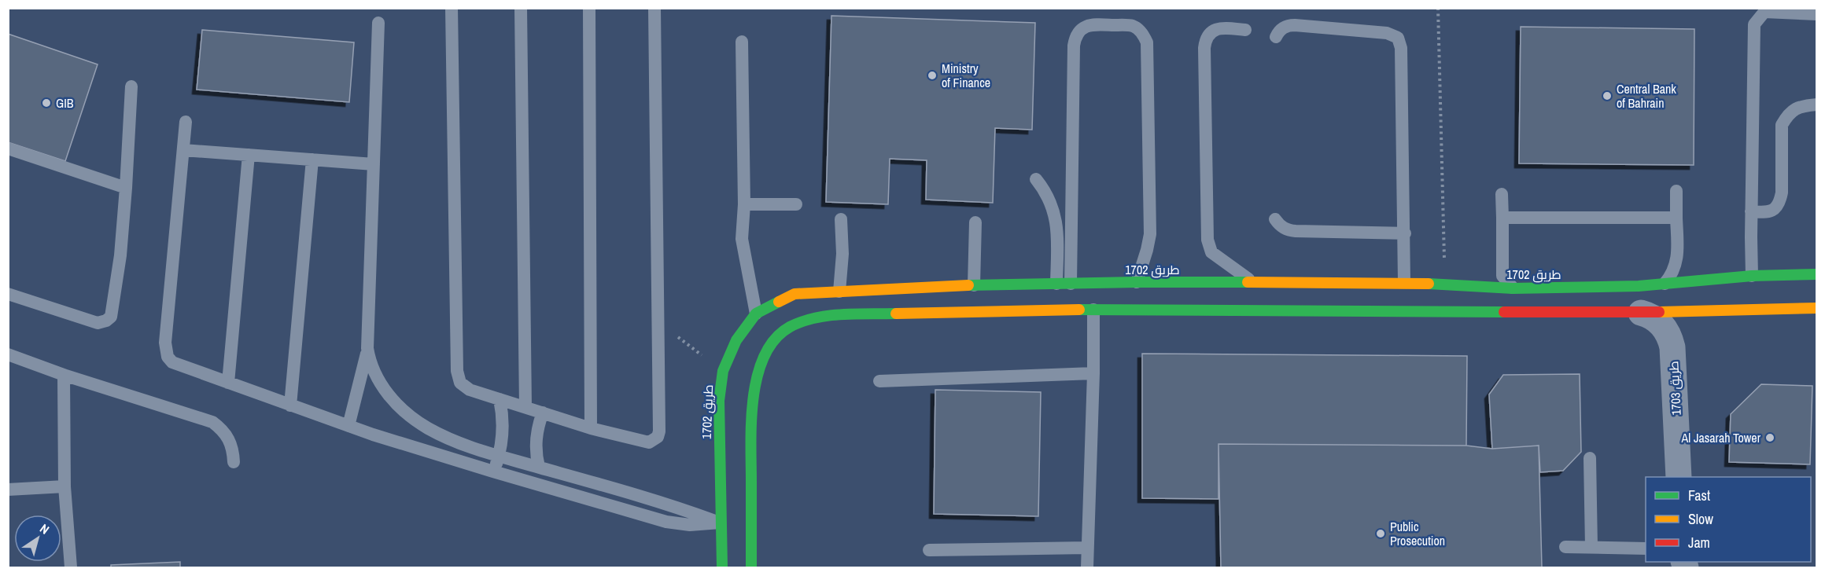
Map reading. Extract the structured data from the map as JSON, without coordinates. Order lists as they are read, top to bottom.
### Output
{
  "streets": {
    "street": ["طريق 1702", "طريق 1703"]
  },
  "crossings": [
    ["طريق 1702", "طريق 1703"]
  ],
  "places": [
    "Ministry of Finance",
    "Central Bank of Bahrain",
    "GIB",
    "Al Jasarah Tower",
    "Public Prosecution"
  ],
  "legend": ["Fast", "Slow", "Jam"],
  "north": "top right"
}
